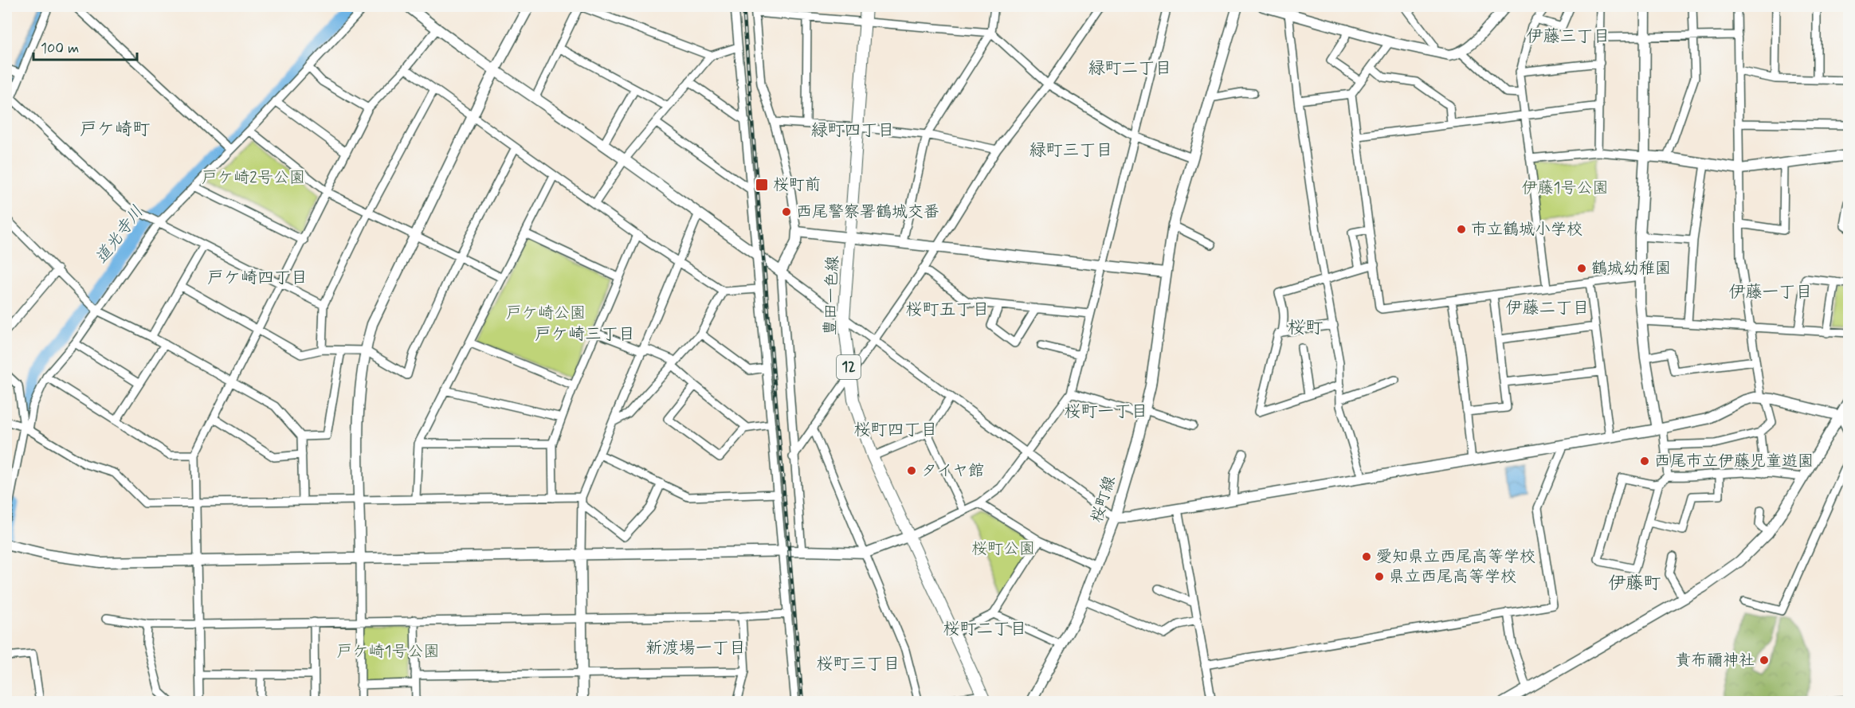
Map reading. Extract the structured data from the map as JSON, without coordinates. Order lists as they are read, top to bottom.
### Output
{
  "streets": {
    "main road": ["豊田一色線", "12"],
    "street": ["桜町線"]
  },
  "districts": [
    "伊藤三丁目",
    "緑町二丁目",
    "戸ケ崎町",
    "緑町四丁目",
    "緑町三丁目",
    "戸ケ崎四丁目",
    "伊藤一丁目",
    "伊藤二丁目",
    "桜町五丁目",
    "桜町",
    "戸ケ崎三丁目",
    "桜町一丁目",
    "桜町四丁目",
    "伊藤町",
    "桜町二丁目",
    "新渡場一丁目",
    "桜町三丁目"
  ],
  "water": ["道光寺川"],
  "parks": [
    "戸ケ崎2号公園",
    "伊藤1号公園",
    "戸ケ崎公園",
    "桜町公園",
    "戸ケ崎1号公園"
  ],
  "places": {
    "transit": ["桜町前"],
    "other": [
      "西尾警察署鶴城交番",
      "市立鶴城小学校",
      "鶴城幼稚園",
      "西尾市立伊藤児童遊園",
      "タイヤ館",
      "愛知県立西尾高等学校",
      "県立西尾高等学校",
      "貴布禰神社"
    ]
  },
  "scale_bar": "100 m"
}
